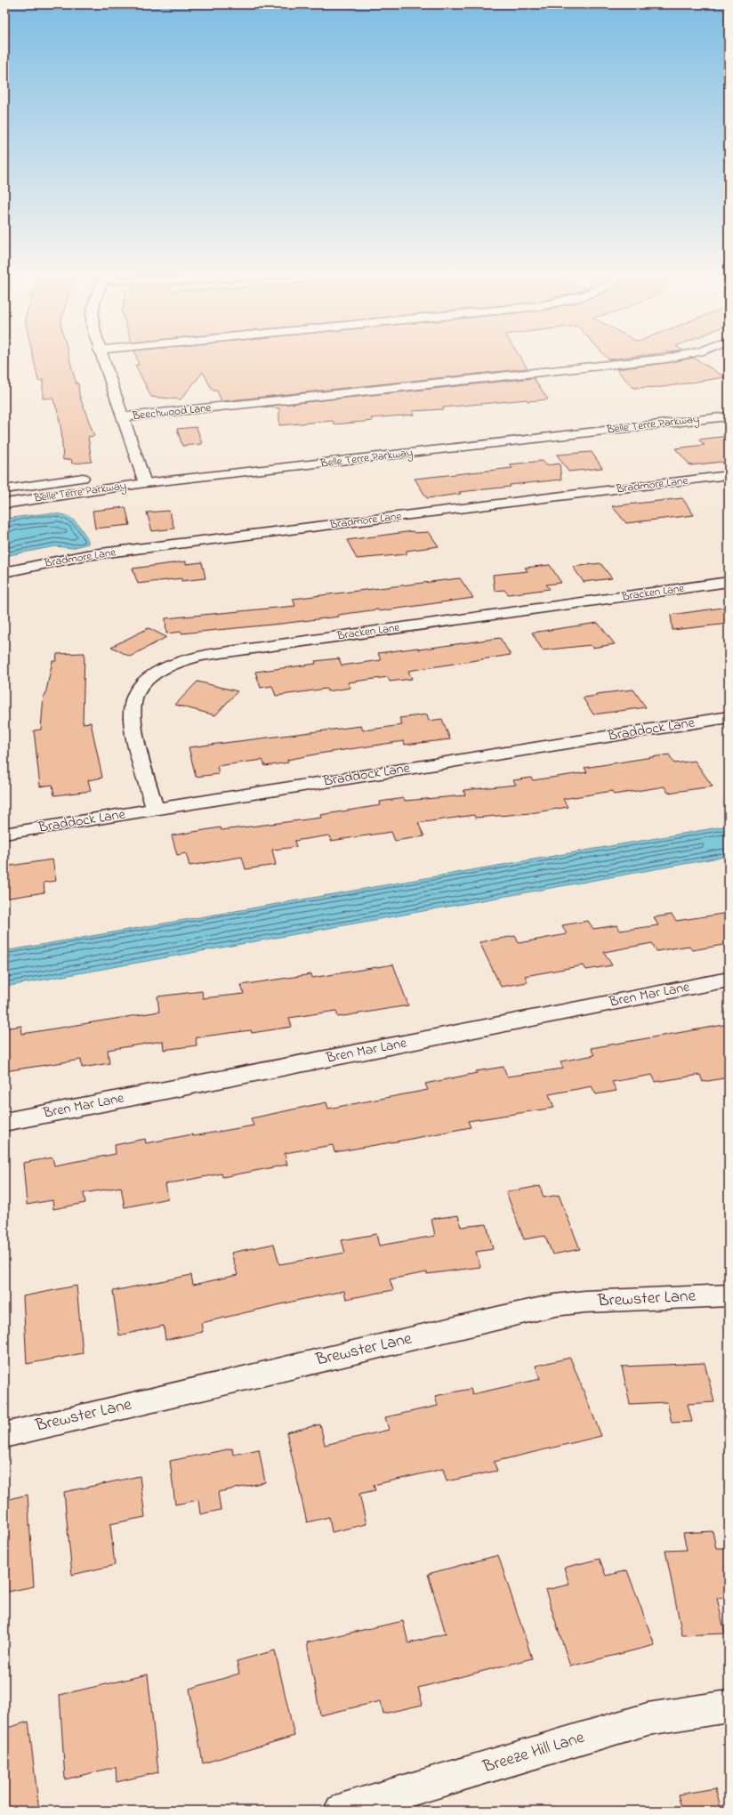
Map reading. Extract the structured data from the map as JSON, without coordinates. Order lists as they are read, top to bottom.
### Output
{
  "streets": {
    "street": [
      "Beechwood Lane",
      "Belle Terre Parkway",
      "Bradmore Lane",
      "Bracken Lane",
      "Braddock Lane",
      "Bren Mar Lane",
      "Brewster Lane",
      "Breeze Hill Lane"
    ]
  },
  "crossings": [
    ["Bracken Lane", "Braddock Lane"]
  ]
}
